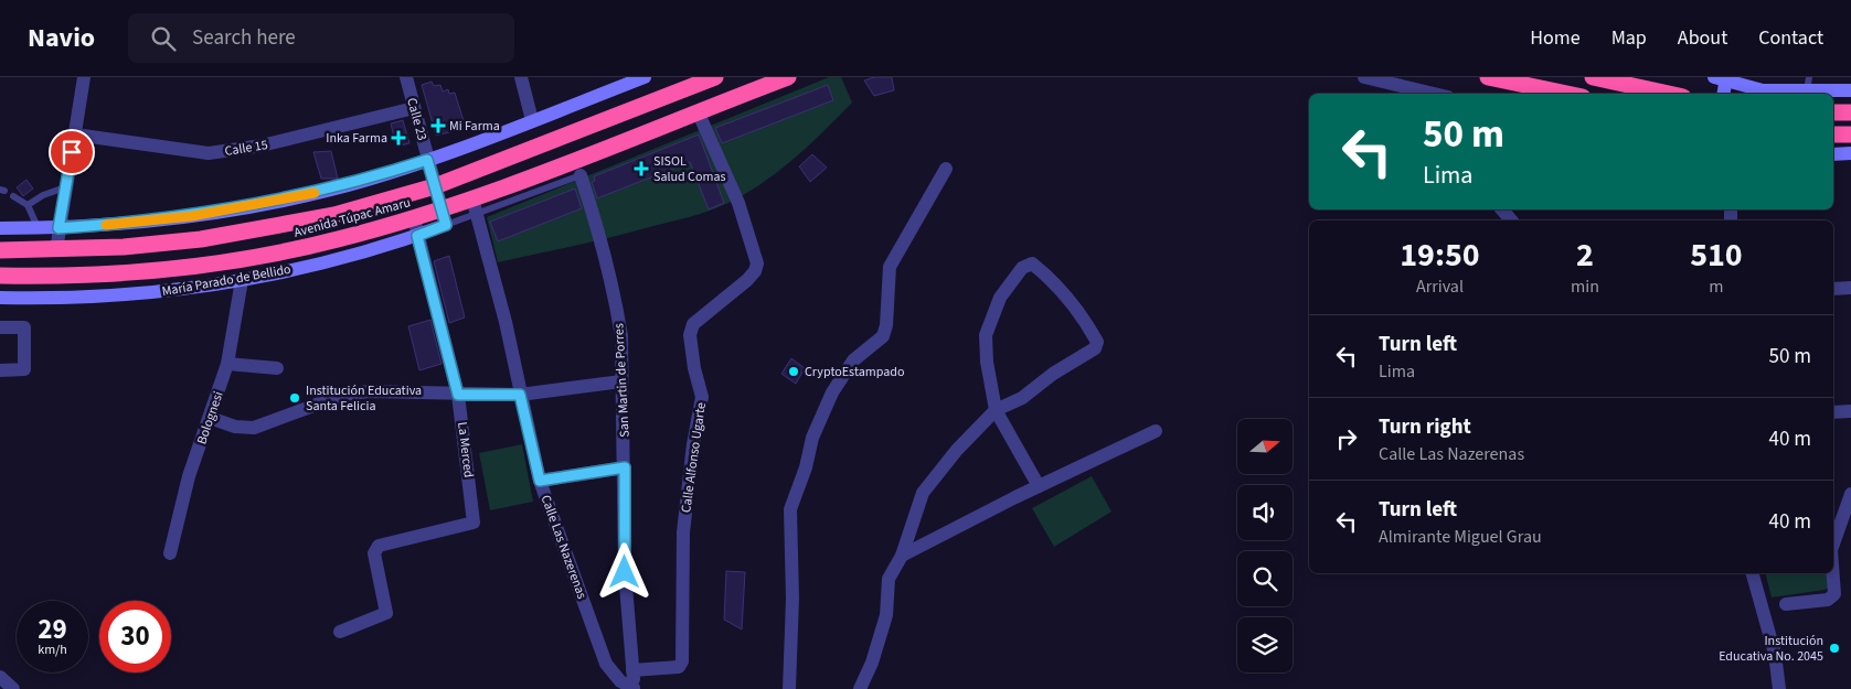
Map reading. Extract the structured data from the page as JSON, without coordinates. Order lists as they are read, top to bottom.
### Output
{
  "streets": {
    "highway": ["Avenida Túpac Amaru"],
    "main road": ["María Parado de Bellido"],
    "street": [
      "Calle 23",
      "Calle 15",
      "San Martin de Porres",
      "Bolognesi",
      "La Merced",
      "Calle Alfonso Ugarte",
      "Calle Las Nazerenas"
    ]
  },
  "crossings": [
    ["Calle 23", "Calle 15"],
    ["Calle 23", "Avenida Túpac Amaru"],
    ["Calle 23", "María Parado de Bellido"],
    ["Avenida Túpac Amaru", "María Parado de Bellido"],
    ["Avenida Túpac Amaru", "La Merced"],
    ["Avenida Túpac Amaru", "Calle Alfonso Ugarte"],
    ["Avenida Túpac Amaru", "Calle Las Nazerenas"],
    ["María Parado de Bellido", "Bolognesi"],
    ["María Parado de Bellido", "La Merced"],
    ["San Martin de Porres", "Calle Alfonso Ugarte"],
    ["San Martin de Porres", "Calle Las Nazerenas"]
  ],
  "places": {
    "health": ["Mi Farma", "Inka Farma", "SISOL Salud Comas"],
    "other": ["CryptoEstampado", "Institución Educativa Santa Felicia", "Institución Educativa No. 2045"]
  },
  "north": "right",
  "page": {
    "header": "Navio",
    "search": "Search here",
    "nav": [
      "Home",
      "Map",
      "About",
      "Contact"
    ],
    "turn": ["50 m", "Lima"],
    "eta": [
      "19:50",
      "Arrival",
      "2",
      "min",
      "510",
      "m"
    ],
    "list": [
      {
        "name": "Turn left",
        "note": "Lima",
        "value": "50 m"
      },
      {
        "name": "Turn right",
        "note": "Calle Las Nazerenas",
        "value": "40 m"
      },
      {
        "name": "Turn left",
        "note": "Almirante Miguel Grau",
        "value": "40 m"
      }
    ],
    "speed": "29 km/h",
    "limit": "30"
  }
}
